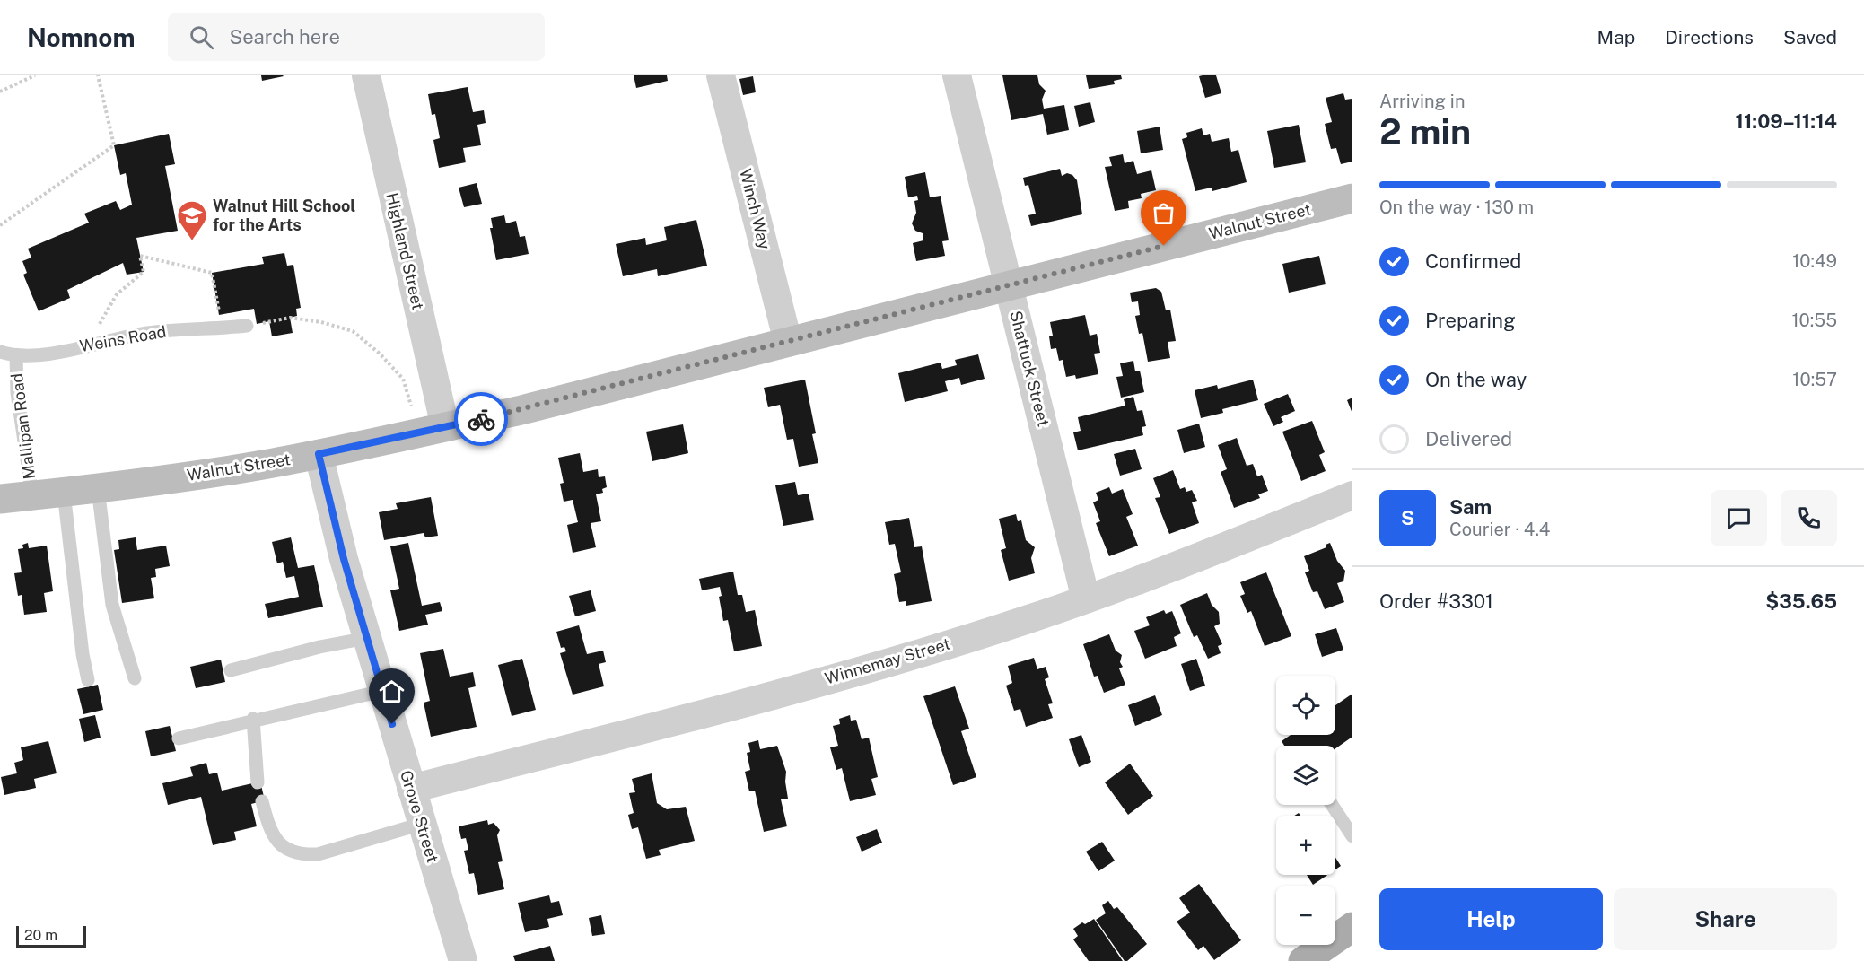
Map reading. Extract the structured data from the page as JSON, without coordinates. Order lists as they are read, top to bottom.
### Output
{
  "streets": {
    "street": [
      "Winch Way",
      "Walnut Street",
      "Highland Street",
      "Shattuck Street",
      "Winnemay Street",
      "Grove Street"
    ],
    "lane": ["Weins Road", "Mallipan Road"]
  },
  "crossings": [
    ["Winch Way", "Walnut Street"],
    ["Walnut Street", "Highland Street"],
    ["Walnut Street", "Shattuck Street"],
    ["Walnut Street", "Mallipan Road"],
    ["Walnut Street", "Grove Street"],
    ["Weins Road", "Mallipan Road"],
    ["Shattuck Street", "Winnemay Street"],
    ["Winnemay Street", "Grove Street"]
  ],
  "places": {
    "school or university": ["Walnut Hill School for the Arts"]
  },
  "scale_bar": "20 m",
  "page": {
    "header": "Nomnom",
    "search": "Search here",
    "nav": ["Map", "Directions", "Saved"],
    "heading": ["2 min", "Arriving in", "11:09–11:14"],
    "panel": [
      "Sam",
      "Courier · 4.4",
      "Order #3301",
      "$35.65"
    ],
    "bar": "On the way · 130 m",
    "list": [
      ["Confirmed", "10:49"],
      ["Preparing", "10:55"],
      ["On the way", "10:57"],
      "Delivered"
    ],
    "round": "S",
    "map_buttons": ["+", "−"],
    "buttons": ["Help", "Share"],
    "scale": "20 m"
  }
}
